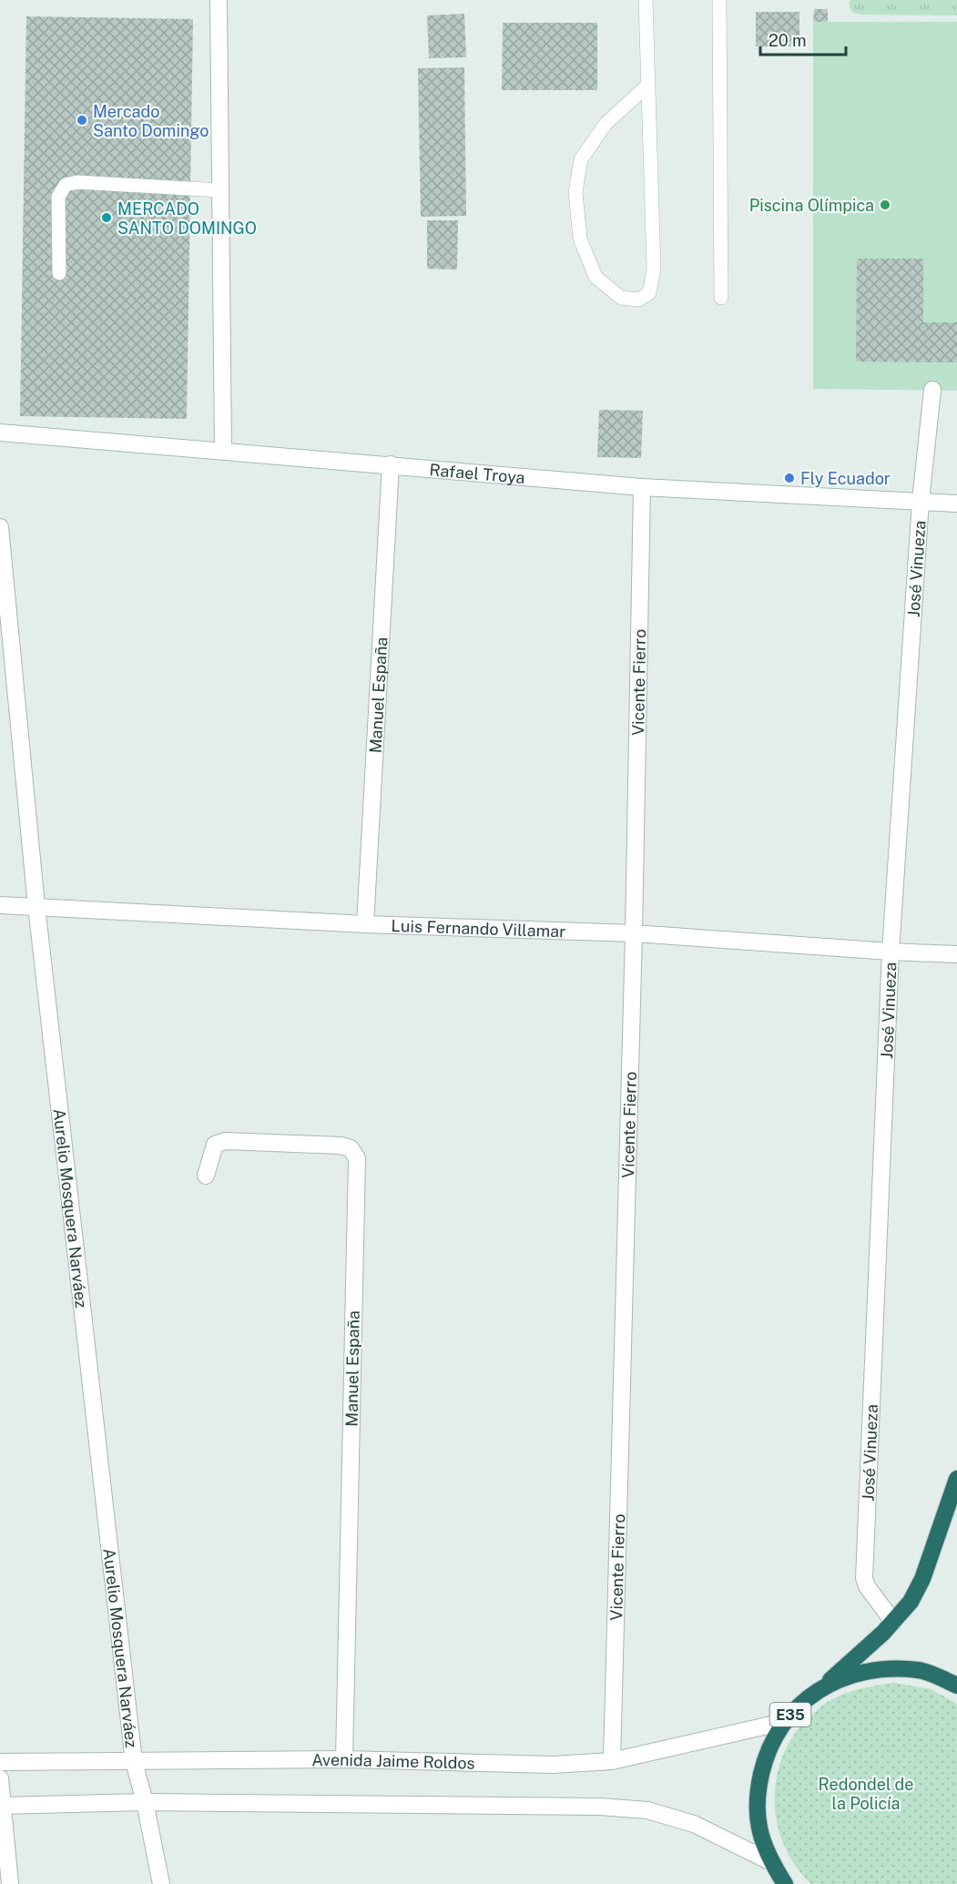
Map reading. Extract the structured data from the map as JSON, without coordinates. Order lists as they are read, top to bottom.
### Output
{
  "streets": {
    "highway": ["E35"],
    "street": [
      "Rafael Troya",
      "José Vinueza",
      "Vicente Fierro",
      "Manuel España",
      "Luis Fernando Villamar",
      "Aurelio Mosquera Narváez",
      "Avenida Jaime Roldos"
    ]
  },
  "crossings": [
    ["Rafael Troya", "José Vinueza"],
    ["Rafael Troya", "Vicente Fierro"],
    ["Rafael Troya", "Manuel España"],
    ["José Vinueza", "Luis Fernando Villamar"],
    ["José Vinueza", "E35"],
    ["Vicente Fierro", "Luis Fernando Villamar"],
    ["Vicente Fierro", "Avenida Jaime Roldos"],
    ["Manuel España", "Luis Fernando Villamar"],
    ["Manuel España", "Avenida Jaime Roldos"],
    ["Luis Fernando Villamar", "Aurelio Mosquera Narváez"],
    ["Aurelio Mosquera Narváez", "Avenida Jaime Roldos"],
    ["E35", "Avenida Jaime Roldos"]
  ],
  "parks": ["Redondel de la Policía"],
  "places": [
    "Mercado Santo Domingo",
    "Piscina Olímpica",
    "MERCADO SANTO DOMINGO",
    "Fly Ecuador"
  ],
  "scale_bar": "20 m"
}
